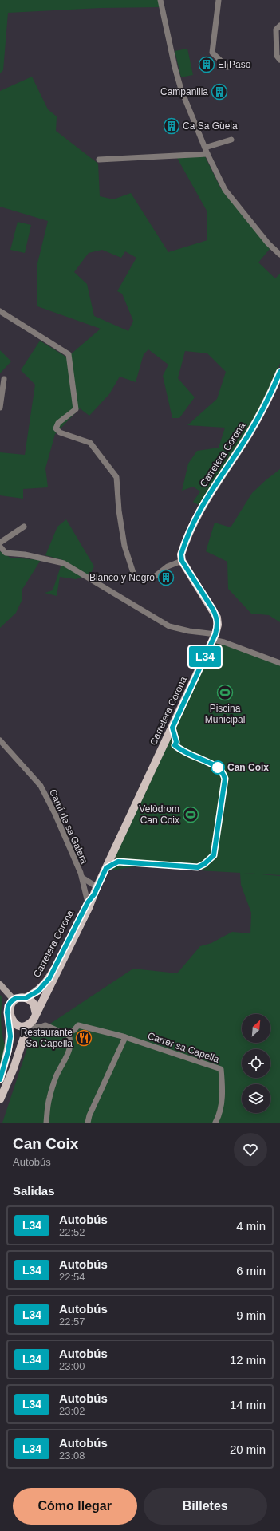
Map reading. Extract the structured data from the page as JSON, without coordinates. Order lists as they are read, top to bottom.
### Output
{
  "streets": {
    "main road": ["Carretera Corona"],
    "street": ["Camí de sa Galera", "Carrer sa Capella"]
  },
  "crossings": [
    ["Carretera Corona", "Camí de sa Galera"]
  ],
  "places": {
    "building": [
      "El Paso",
      "Campanilla",
      "Ca Sa Güela",
      "Blanco y Negro"
    ],
    "sports": ["Piscina Municipal", "Velòdrom Can Coix"],
    "other": ["Can Coix"],
    "restaurant": ["Restaurante Sa Capella"]
  },
  "lines": ["bus line L34"],
  "north": "top right",
  "page": {
    "on_map": "L34",
    "heading": [
      ["Can Coix", "Autobús"],
      "Salidas"
    ],
    "list": [
      {
        "mark": "L34",
        "name": "Autobús",
        "note": "22:52",
        "value": "4 min"
      },
      {
        "mark": "L34",
        "name": "Autobús",
        "note": "22:54",
        "value": "6 min"
      },
      {
        "mark": "L34",
        "name": "Autobús",
        "note": "22:57",
        "value": "9 min"
      },
      {
        "mark": "L34",
        "name": "Autobús",
        "note": "23:00",
        "value": "12 min"
      },
      {
        "mark": "L34",
        "name": "Autobús",
        "note": "23:02",
        "value": "14 min"
      },
      {
        "mark": "L34",
        "name": "Autobús",
        "note": "23:08",
        "value": "20 min"
      }
    ],
    "buttons": ["Cómo llegar", "Billetes"]
  }
}
